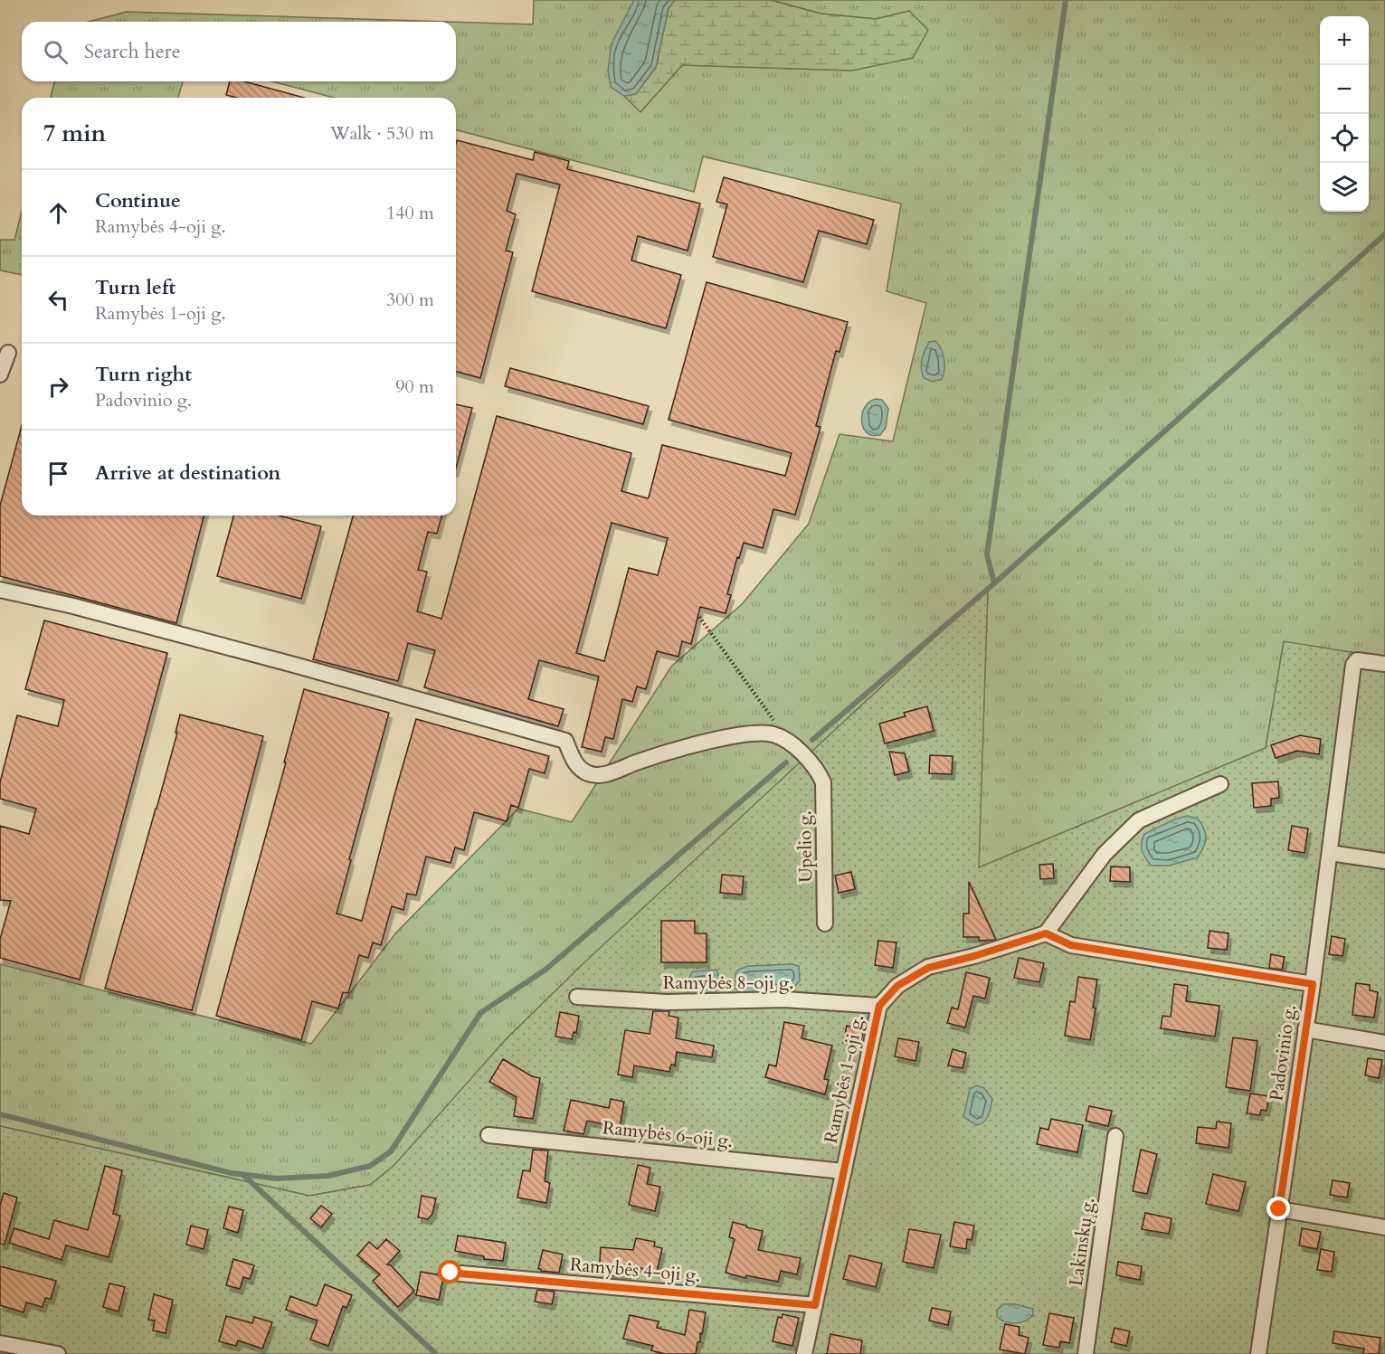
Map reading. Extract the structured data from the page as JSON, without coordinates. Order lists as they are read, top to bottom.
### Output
{
  "streets": {
    "street": [
      "Upelio g.",
      "Ramybės 8-oji g.",
      "Padovinio g.",
      "Ramybės 1-oji g.",
      "Ramybės 6-oji g.",
      "Lakinskų g.",
      "Ramybės 4-oji g."
    ]
  },
  "crossings": [
    ["Ramybės 8-oji g.", "Ramybės 1-oji g."],
    ["Ramybės 1-oji g.", "Ramybės 6-oji g."],
    ["Ramybės 1-oji g.", "Ramybės 4-oji g."]
  ],
  "page": {
    "map_buttons": ["+", "−"],
    "search": "Search here",
    "heading": ["7 min", "Walk · 530 m"],
    "list": [
      ["Continue", "Ramybės 4-oji g.", "140 m"],
      ["Turn left", "Ramybės 1-oji g.", "300 m"],
      ["Turn right", "Padovinio g.", "90 m"],
      "Arrive at destination"
    ]
  }
}
